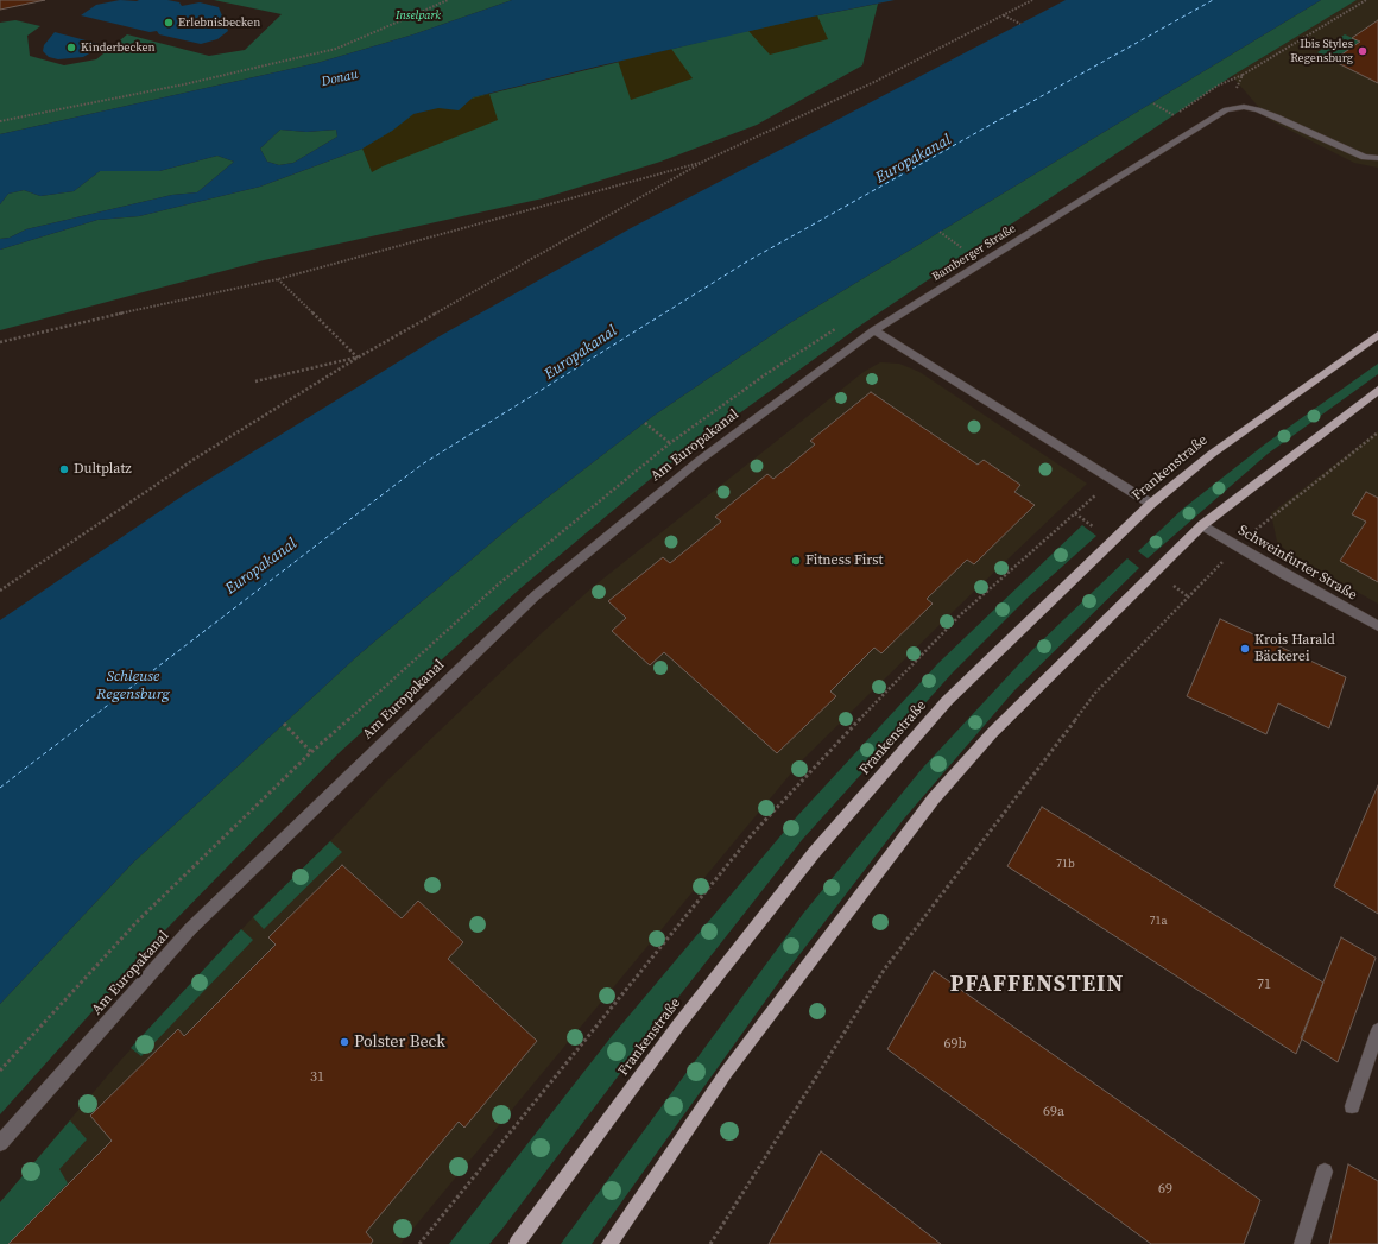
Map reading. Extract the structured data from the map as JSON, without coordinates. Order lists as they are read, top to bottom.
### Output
{
  "streets": {
    "main road": ["Frankenstraße"],
    "street": ["Bamberger Straße", "Am Europakanal", "Schweinfurter Straße"]
  },
  "crossings": [
    ["Bamberger Straße", "Am Europakanal"]
  ],
  "districts": ["PFAFFENSTEIN"],
  "water": ["Donau", "Europakanal", "Schleuse Regensburg"],
  "parks": ["Inselpark"],
  "places": [
    "Erlebnisbecken",
    "Kinderbecken",
    "Ibis Styles Regensburg",
    "Dultplatz",
    "Fitness First",
    "Krois Harald Bäckerei",
    "Polster Beck"
  ],
  "house_numbers": [
    "71b",
    "71a",
    "71",
    "69b",
    "31",
    "69a",
    "69"
  ]
}
